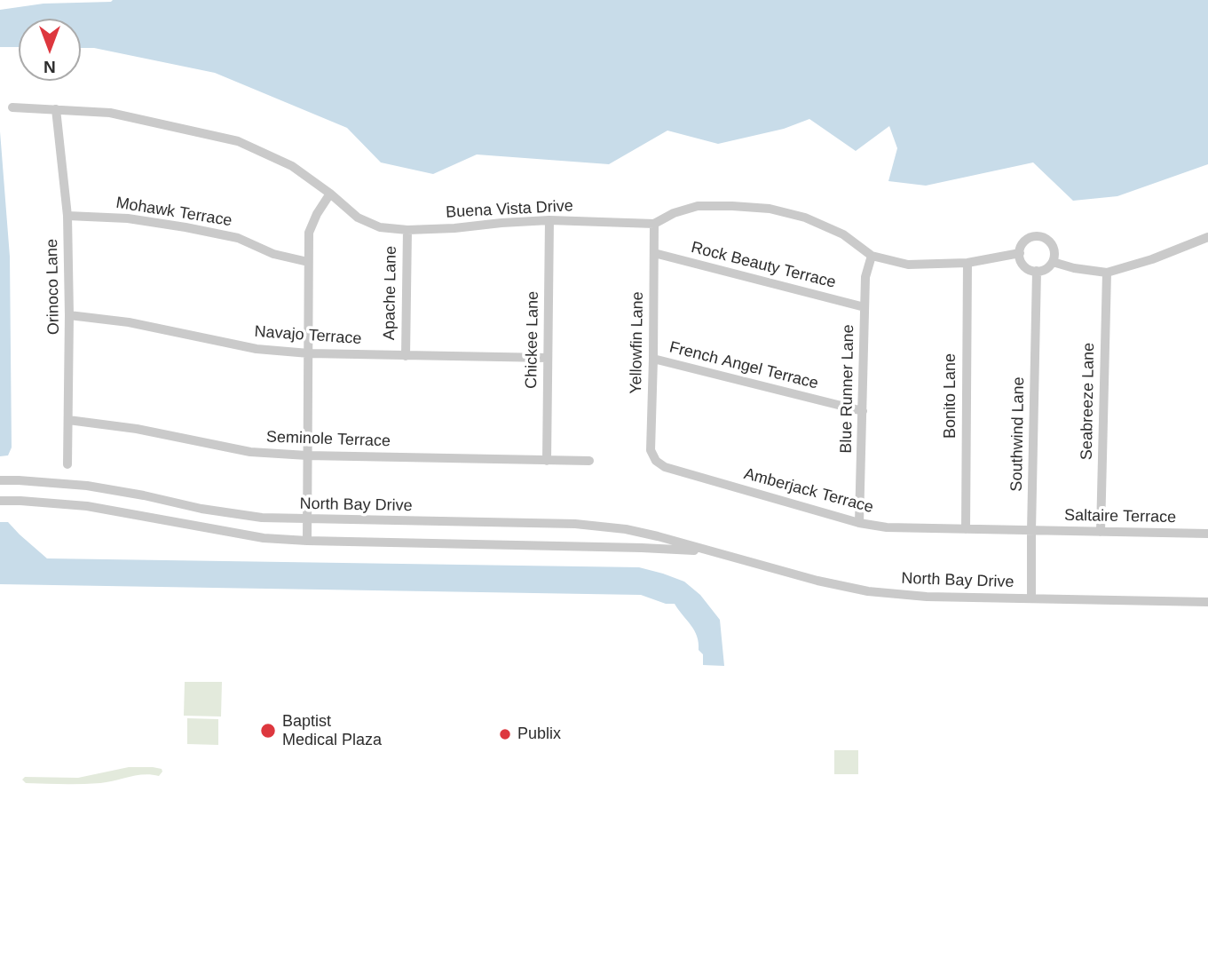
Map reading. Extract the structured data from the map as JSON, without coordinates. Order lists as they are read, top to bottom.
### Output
{
  "streets": {
    "street": [
      "Buena Vista Drive",
      "Mohawk Terrace",
      "Rock Beauty Terrace",
      "Orinoco Lane",
      "Apache Lane",
      "Navajo Terrace",
      "Chickee Lane",
      "Yellowfin Lane",
      "French Angel Terrace",
      "Blue Runner Lane",
      "Bonito Lane",
      "Seabreeze Lane",
      "Southwind Lane",
      "Seminole Terrace",
      "Amberjack Terrace",
      "North Bay Drive",
      "Saltaire Terrace"
    ]
  },
  "crossings": [
    ["Buena Vista Drive", "Orinoco Lane"],
    ["Buena Vista Drive", "Apache Lane"],
    ["Buena Vista Drive", "Chickee Lane"],
    ["Buena Vista Drive", "Yellowfin Lane"],
    ["Buena Vista Drive", "Blue Runner Lane"],
    ["Buena Vista Drive", "Bonito Lane"],
    ["Buena Vista Drive", "Southwind Lane"],
    ["Mohawk Terrace", "Orinoco Lane"],
    ["Rock Beauty Terrace", "Yellowfin Lane"],
    ["Rock Beauty Terrace", "Blue Runner Lane"],
    ["Orinoco Lane", "Navajo Terrace"],
    ["Orinoco Lane", "Seminole Terrace"],
    ["Apache Lane", "Navajo Terrace"],
    ["Navajo Terrace", "Chickee Lane"],
    ["Chickee Lane", "Seminole Terrace"],
    ["Yellowfin Lane", "French Angel Terrace"],
    ["Yellowfin Lane", "Amberjack Terrace"],
    ["French Angel Terrace", "Blue Runner Lane"],
    ["Blue Runner Lane", "Amberjack Terrace"],
    ["Bonito Lane", "Amberjack Terrace"],
    ["Seabreeze Lane", "Saltaire Terrace"],
    ["Southwind Lane", "Amberjack Terrace"],
    ["Southwind Lane", "North Bay Drive"],
    ["Southwind Lane", "Saltaire Terrace"],
    ["Amberjack Terrace", "Saltaire Terrace"]
  ],
  "places": ["Baptist Medical Plaza", "Publix"],
  "north": "bottom"
}
